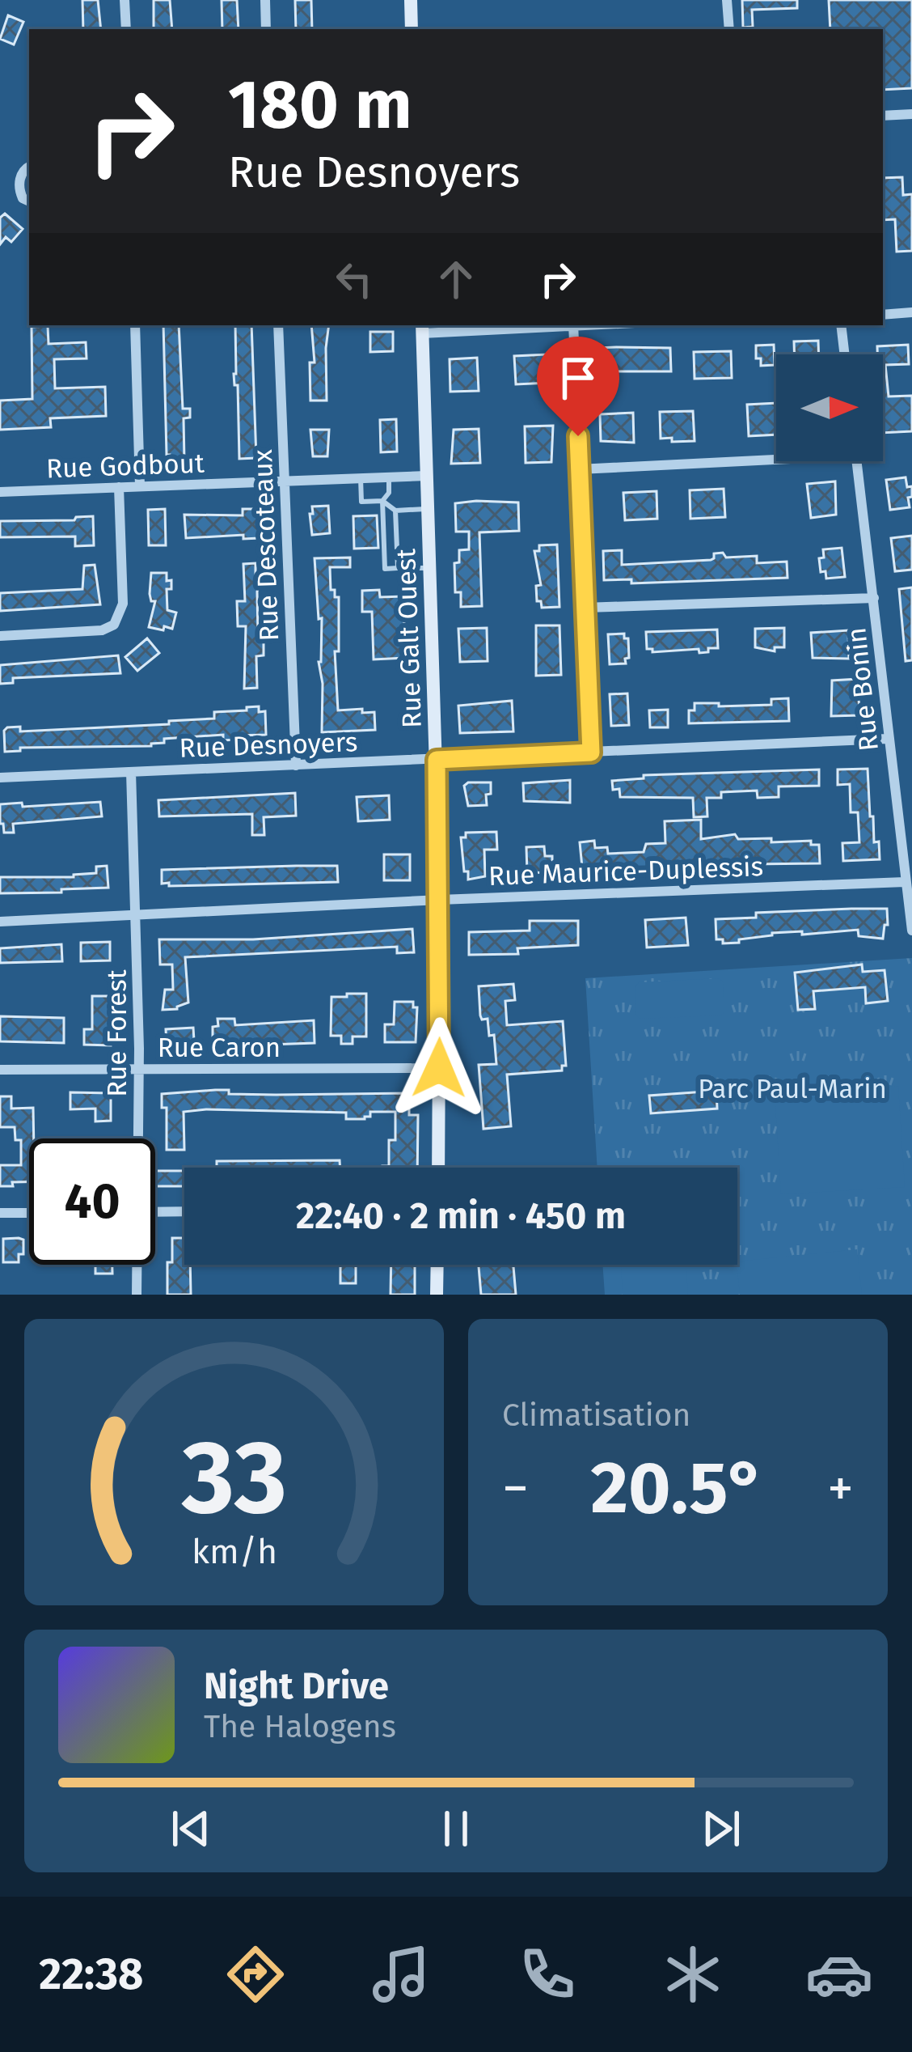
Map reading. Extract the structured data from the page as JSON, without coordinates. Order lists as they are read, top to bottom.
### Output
{
  "streets": {
    "street": [
      "Rue Godbout",
      "Rue Descoteaux",
      "Rue Galt Ouest",
      "Rue Bonin",
      "Rue Desnoyers",
      "Rue Maurice-Duplessis",
      "Rue Forest",
      "Rue Caron"
    ]
  },
  "crossings": [
    ["Rue Godbout", "Rue Descoteaux"],
    ["Rue Godbout", "Rue Galt Ouest"],
    ["Rue Descoteaux", "Rue Desnoyers"],
    ["Rue Galt Ouest", "Rue Desnoyers"],
    ["Rue Galt Ouest", "Rue Maurice-Duplessis"],
    ["Rue Galt Ouest", "Rue Caron"],
    ["Rue Bonin", "Rue Desnoyers"],
    ["Rue Bonin", "Rue Maurice-Duplessis"],
    ["Rue Desnoyers", "Rue Forest"],
    ["Rue Maurice-Duplessis", "Rue Forest"],
    ["Rue Forest", "Rue Caron"]
  ],
  "parks": ["Parc Paul-Marin"],
  "north": "right",
  "page": {
    "turn": ["180 m", "Rue Desnoyers"],
    "limit": "40",
    "trip": "22:40 · 2 min · 450 m",
    "tile": "Climatisation",
    "heat": ["−", "20.5°", "+"],
    "song": ["Night Drive", "The Halogens"],
    "tabs": "22:38",
    "gauge": ["33", "km/h"]
  }
}
